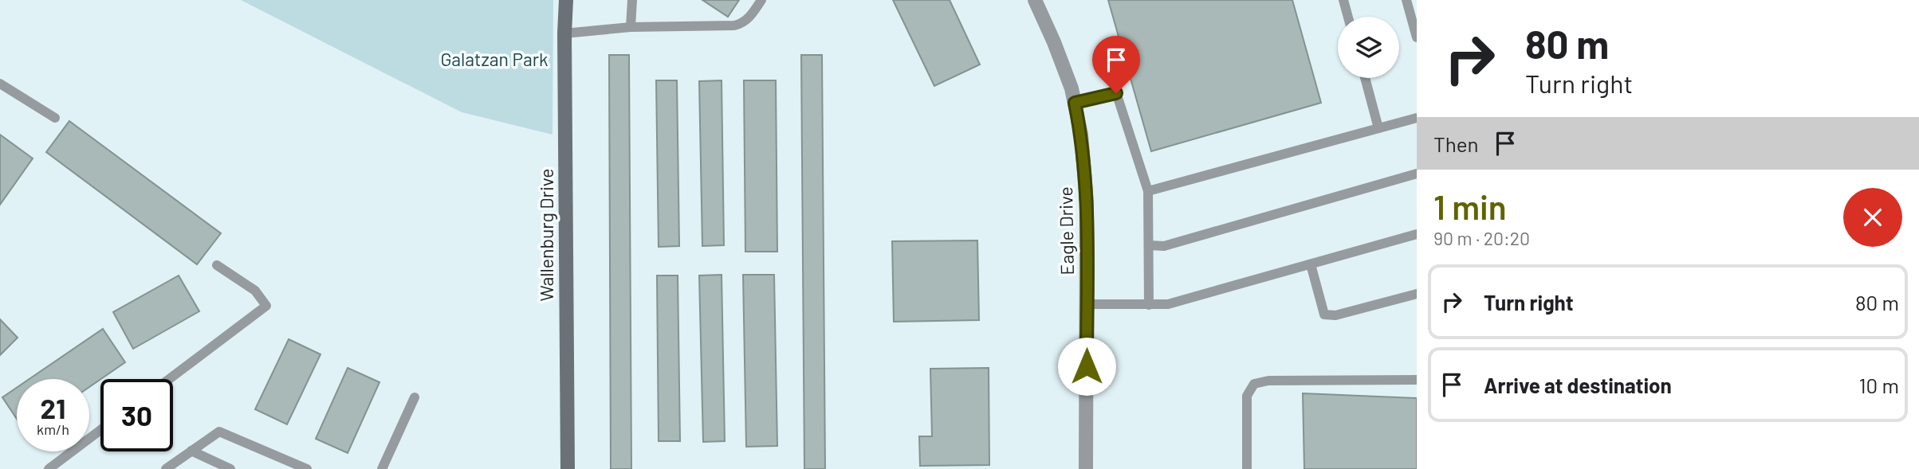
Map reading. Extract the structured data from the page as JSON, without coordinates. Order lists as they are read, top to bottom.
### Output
{
  "streets": {
    "street": ["Eagle Drive", "Wallenburg Drive"]
  },
  "parks": ["Galatzan Park"],
  "page": {
    "turn": ["80 m", "Turn right"],
    "then": "Then",
    "heading": ["1 min", "90 m · 20:20"],
    "list": [
      {
        "name": "Turn right",
        "value": "80 m"
      },
      {
        "name": "Arrive at destination",
        "value": "10 m"
      }
    ],
    "speed": "21 km/h",
    "limit": "30"
  }
}
